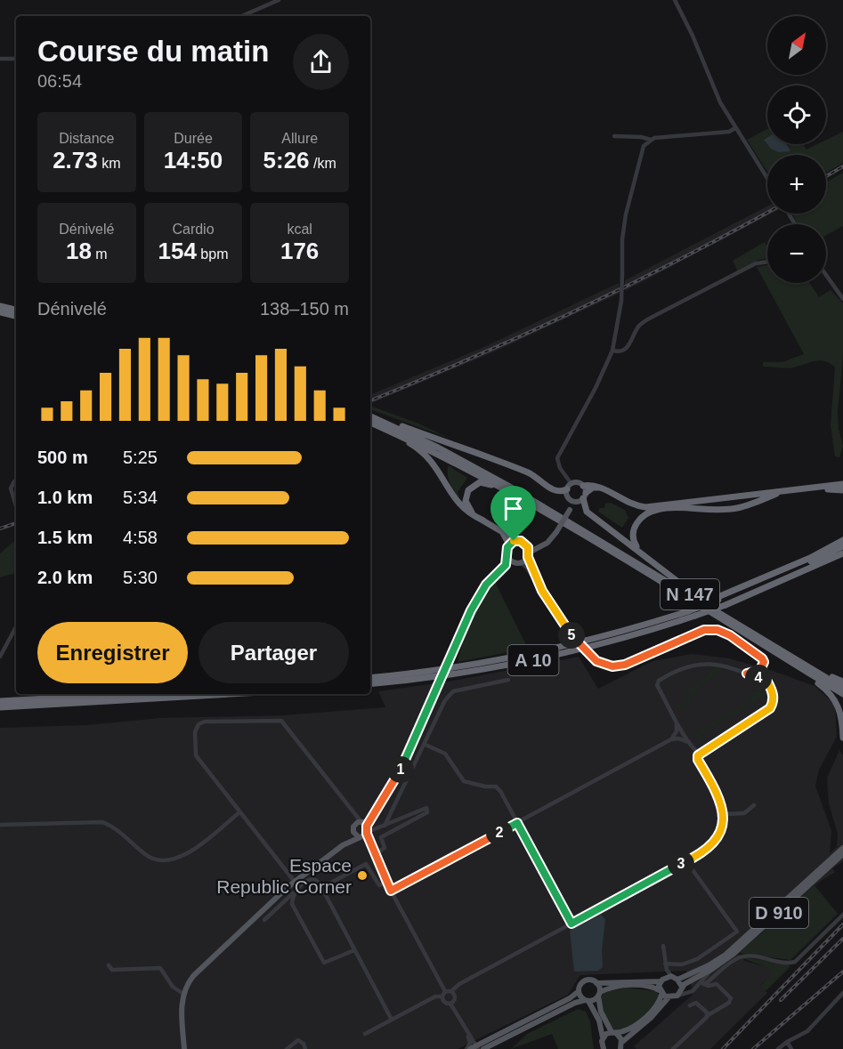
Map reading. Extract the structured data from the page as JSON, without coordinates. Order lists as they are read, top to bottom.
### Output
{
  "streets": {
    "highway": ["N 147", "A 10"],
    "main road": ["D 910"]
  },
  "places": ["Espace Republic Corner"],
  "north": "top right",
  "page": {
    "map_buttons": ["+", "−"],
    "heading": ["Course du matin", "06:54"],
    "stats": [
      ["Distance", "2.73 km"],
      ["Durée", "14:50"],
      ["Allure", "5:26 /km"],
      ["Dénivelé", "18 m"],
      ["Cardio", "154 bpm"],
      ["kcal", "176"]
    ],
    "chart": ["Dénivelé", "138–150 m"],
    "list": [
      {
        "name": "500 m",
        "note": "5:25"
      },
      {
        "name": "1.0 km",
        "note": "5:34"
      },
      {
        "name": "1.5 km",
        "note": "4:58"
      },
      {
        "name": "2.0 km",
        "note": "5:30"
      }
    ],
    "buttons": ["Enregistrer", "Partager"],
    "pins": [
      "5",
      "4",
      "1",
      "2",
      "3"
    ]
  }
}
